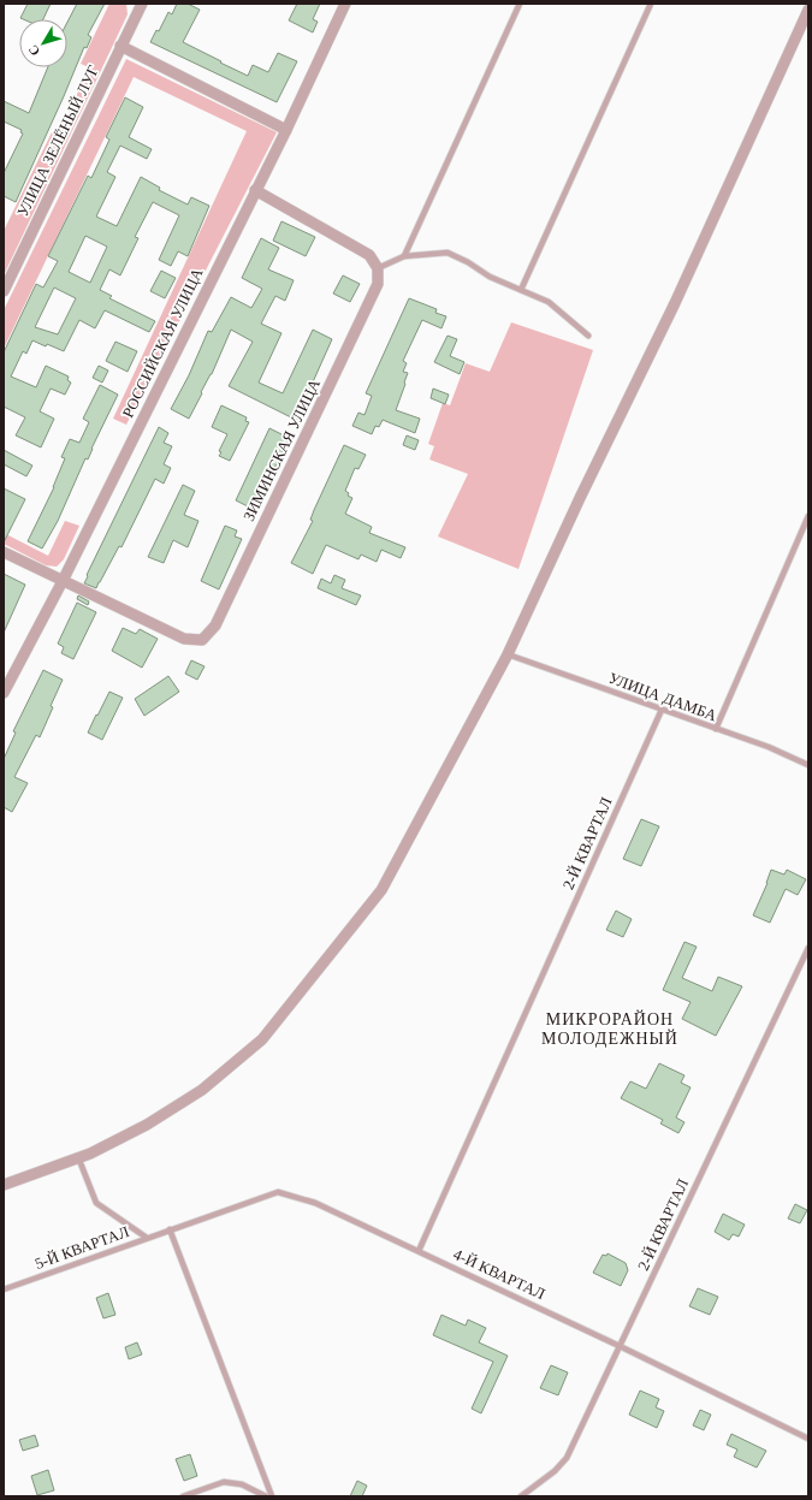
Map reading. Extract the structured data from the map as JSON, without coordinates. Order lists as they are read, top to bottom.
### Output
{
  "streets": {
    "street": ["УЛИЦА ЗЕЛЁНЫЙ ЛУГ", "РОССИЙСКАЯ УЛИЦА", "ЗИМИНСКАЯ УЛИЦА"],
    "lane": [
      "УЛИЦА ДАМБА",
      "2-Й КВАРТАЛ",
      "5-Й КВАРТАЛ",
      "4-Й КВАРТАЛ"
    ]
  },
  "crossings": [
    ["РОССИЙСКАЯ УЛИЦА", "ЗИМИНСКАЯ УЛИЦА"],
    ["УЛИЦА ДАМБА", "2-Й КВАРТАЛ"],
    ["2-Й КВАРТАЛ", "4-Й КВАРТАЛ"],
    ["5-Й КВАРТАЛ", "4-Й КВАРТАЛ"]
  ],
  "districts": ["МИКРОРАЙОН МОЛОДЕЖНЫЙ"],
  "north": "bottom left"
}
